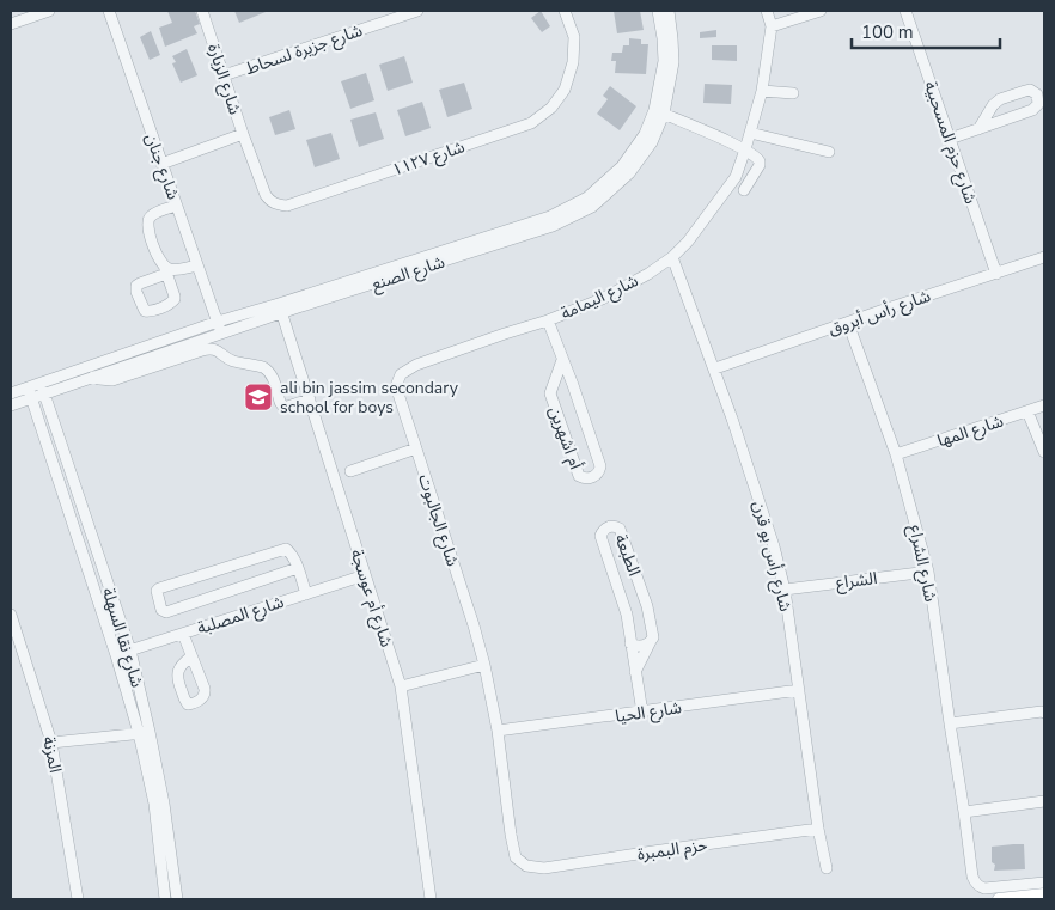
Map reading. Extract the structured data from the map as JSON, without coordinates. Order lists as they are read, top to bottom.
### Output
{
  "streets": {
    "street": [
      "شارع جزيرة لسحاط",
      "شارع الزبارة",
      "شارع حزم المسحبية",
      "شارع ١١٢٧",
      "شارع جنان",
      "شارع الصنع",
      "شارع اليمامة",
      "شارع رأس أبروق",
      "شارع المها",
      "أم اشهرين",
      "شارع الجالبوت",
      "الطبعة",
      "شارع رأس بو قرن",
      "شارع الشراع",
      "الشراع",
      "شارع أم عوسجة",
      "شارع المصلبة",
      "شارع نقا السهلة",
      "شارع الحيا",
      "المزنة",
      "حزم البمبرة"
    ]
  },
  "crossings": [
    ["شارع جزيرة لسحاط", "شارع الزبارة"],
    ["شارع الزبارة", "شارع ١١٢٧"],
    ["شارع الزبارة", "شارع جنان"],
    ["شارع حزم المسحبية", "شارع رأس أبروق"],
    ["شارع جنان", "شارع الصنع"],
    ["شارع الصنع", "شارع أم عوسجة"],
    ["شارع الصنع", "شارع نقا السهلة"],
    ["شارع اليمامة", "أم اشهرين"],
    ["شارع اليمامة", "شارع الجالبوت"],
    ["شارع اليمامة", "شارع رأس بو قرن"],
    ["شارع رأس أبروق", "شارع رأس بو قرن"],
    ["شارع رأس أبروق", "شارع الشراع"],
    ["شارع المها", "شارع الشراع"],
    ["شارع الجالبوت", "شارع الحيا"],
    ["شارع الجالبوت", "حزم البمبرة"],
    ["الطبعة", "شارع الحيا"],
    ["شارع رأس بو قرن", "الشراع"],
    ["شارع رأس بو قرن", "شارع الحيا"],
    ["شارع رأس بو قرن", "حزم البمبرة"],
    ["شارع الشراع", "الشراع"],
    ["شارع أم عوسجة", "شارع المصلبة"],
    ["شارع المصلبة", "شارع نقا السهلة"]
  ],
  "places": {
    "school or university": ["ali bin jassim secondary school for boys"]
  },
  "scale_bar": "100 m"
}
